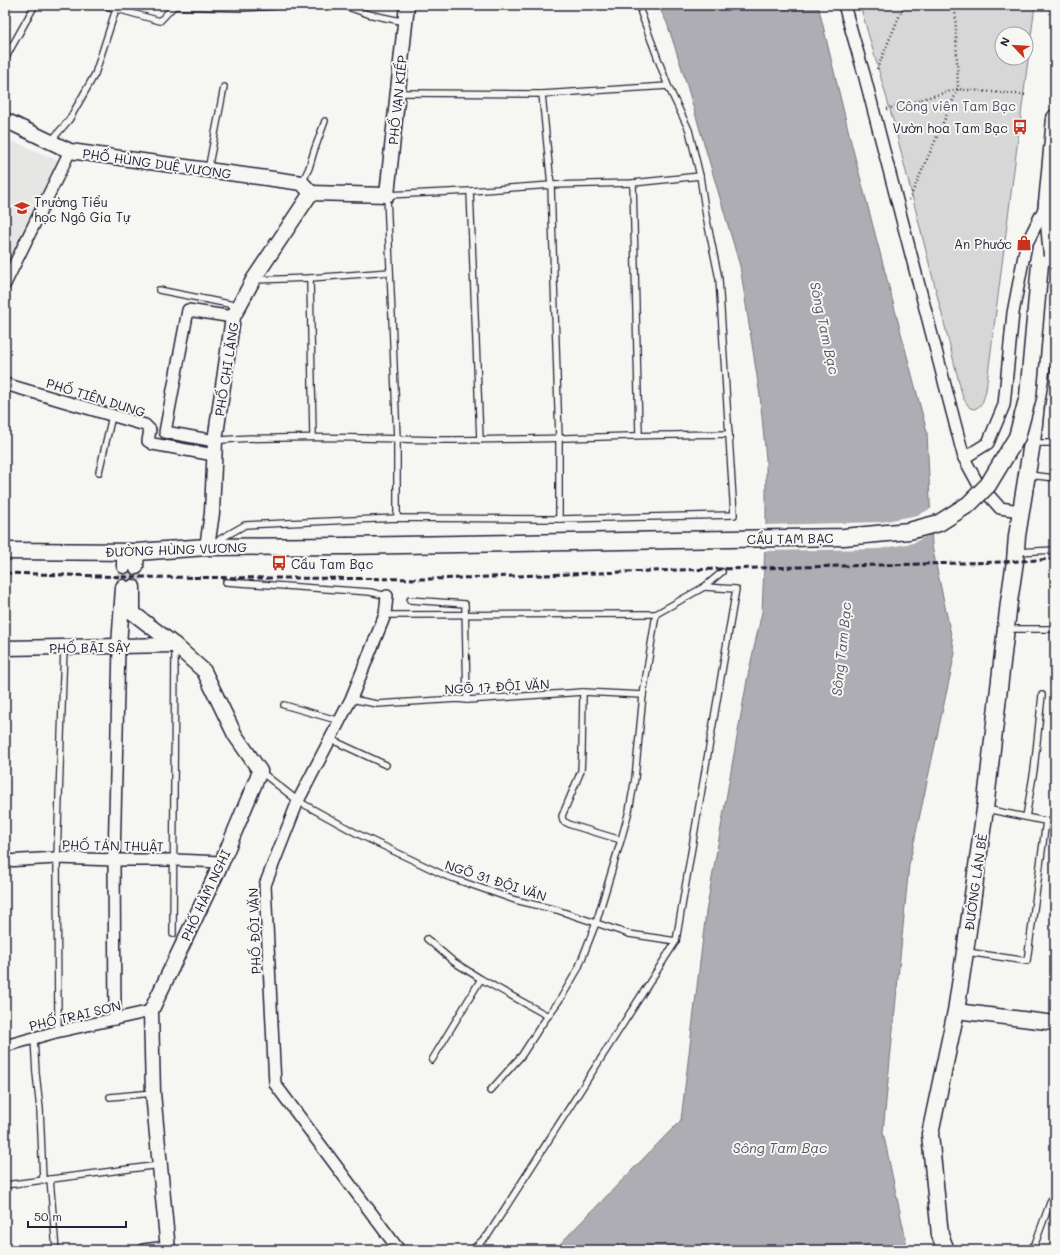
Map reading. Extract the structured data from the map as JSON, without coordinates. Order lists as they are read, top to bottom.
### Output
{
  "streets": {
    "main road": ["CẦU TAM BẠC", "ĐƯỜNG HÙNG VƯƠNG", "ĐƯỜNG LÁN BÈ"],
    "street": [
      "PHỐ VẠN KIẾP",
      "PHỐ HÙNG DUỆ VƯƠNG",
      "PHỐ CHI LĂNG",
      "PHỐ TIÊN DUNG",
      "PHỐ BÃI SẬY",
      "PHỐ TÁN THUẬT",
      "PHỐ HÀM NGHI",
      "PHỐ ĐỘI VĂN",
      "PHỐ TRẠI SƠN"
    ],
    "lane": ["NGÕ 17 ĐỘI VĂN", "NGÕ 31 ĐỘI VĂN"]
  },
  "crossings": [
    ["PHỐ HÙNG DUỆ VƯƠNG", "PHỐ CHI LĂNG"],
    ["PHỐ CHI LĂNG", "PHỐ TIÊN DUNG"],
    ["PHỐ CHI LĂNG", "ĐƯỜNG HÙNG VƯƠNG"],
    ["CẦU TAM BẠC", "ĐƯỜNG HÙNG VƯƠNG"],
    ["CẦU TAM BẠC", "ĐƯỜNG LÁN BÈ"],
    ["NGÕ 17 ĐỘI VĂN", "PHỐ ĐỘI VĂN"],
    ["PHỐ TÁN THUẬT", "PHỐ HÀM NGHI"],
    ["NGÕ 31 ĐỘI VĂN", "PHỐ HÀM NGHI"],
    ["NGÕ 31 ĐỘI VĂN", "PHỐ ĐỘI VĂN"],
    ["PHỐ HÀM NGHI", "PHỐ TRẠI SƠN"]
  ],
  "water": ["Sông Tam Bạc"],
  "parks": ["Công viên Tam Bạc"],
  "places": {
    "bus stop": ["Vườn hoa Tam Bạc", "Cầu Tam Bạc"],
    "school or university": ["Trường Tiểu học Ngô Gia Tự"],
    "shop": ["An Phước"]
  },
  "scale_bar": "50 m",
  "north": "top left"
}
